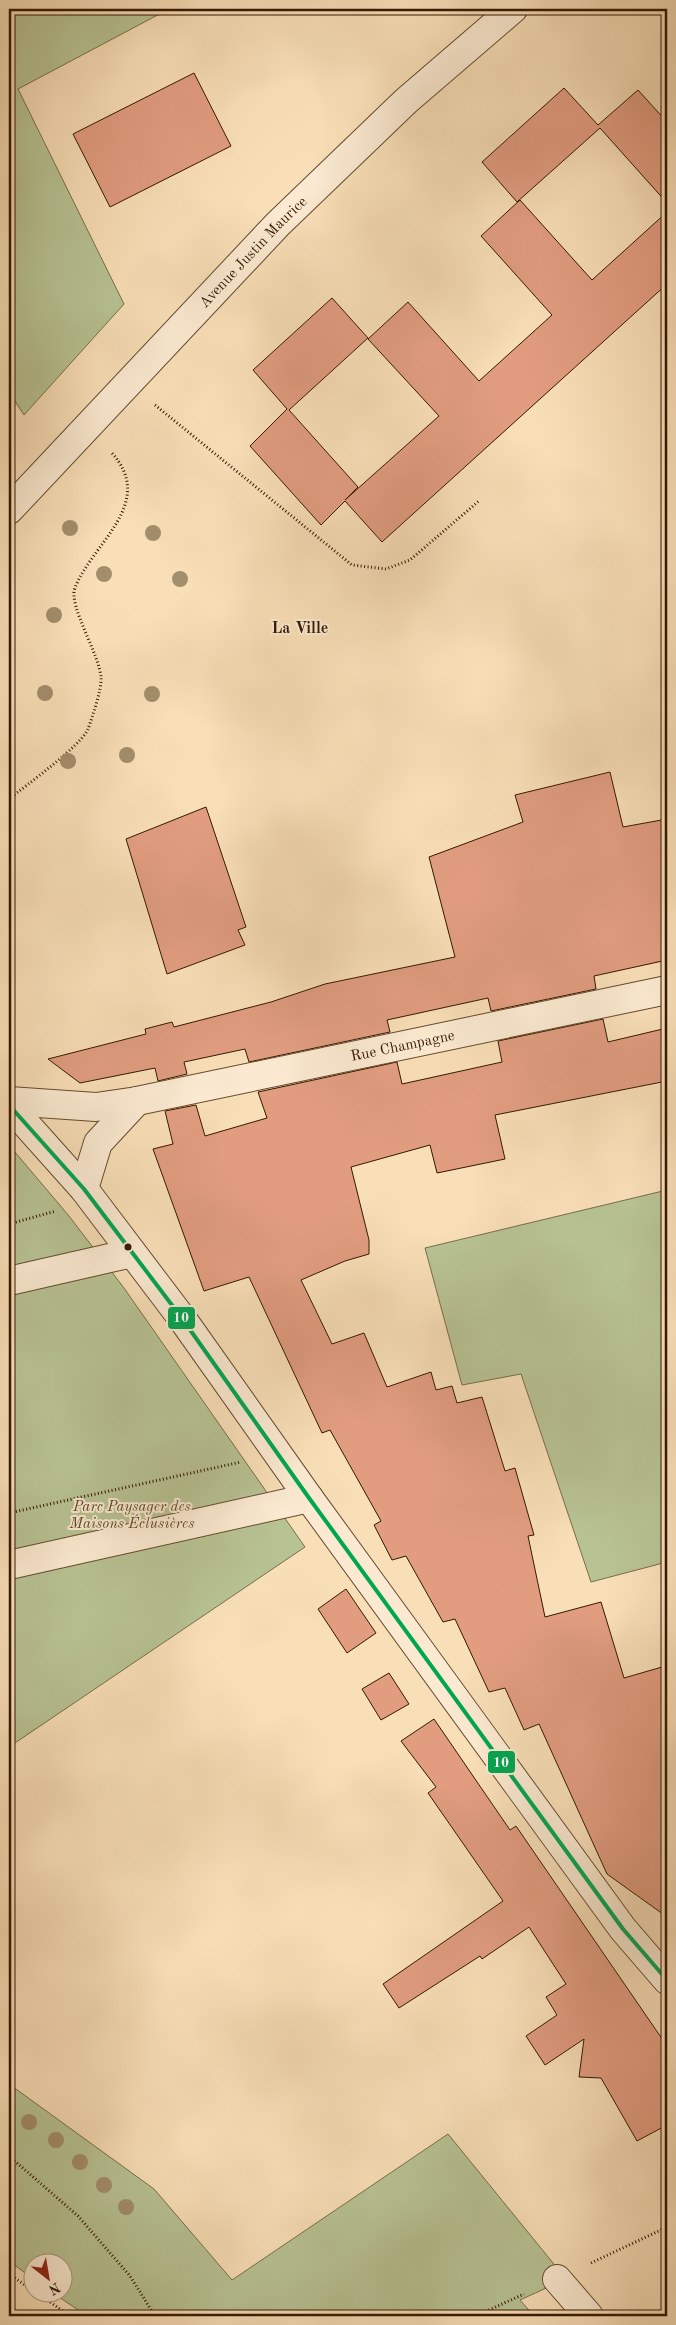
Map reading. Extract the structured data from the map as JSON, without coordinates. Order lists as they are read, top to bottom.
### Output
{
  "streets": {
    "street": ["Avenue Justin Maurice", "Rue Champagne"]
  },
  "districts": ["La Ville"],
  "parks": ["Parc Paysager des Maisons Éclusières"],
  "lines": ["transit line 10"],
  "north": "bottom right"
}
